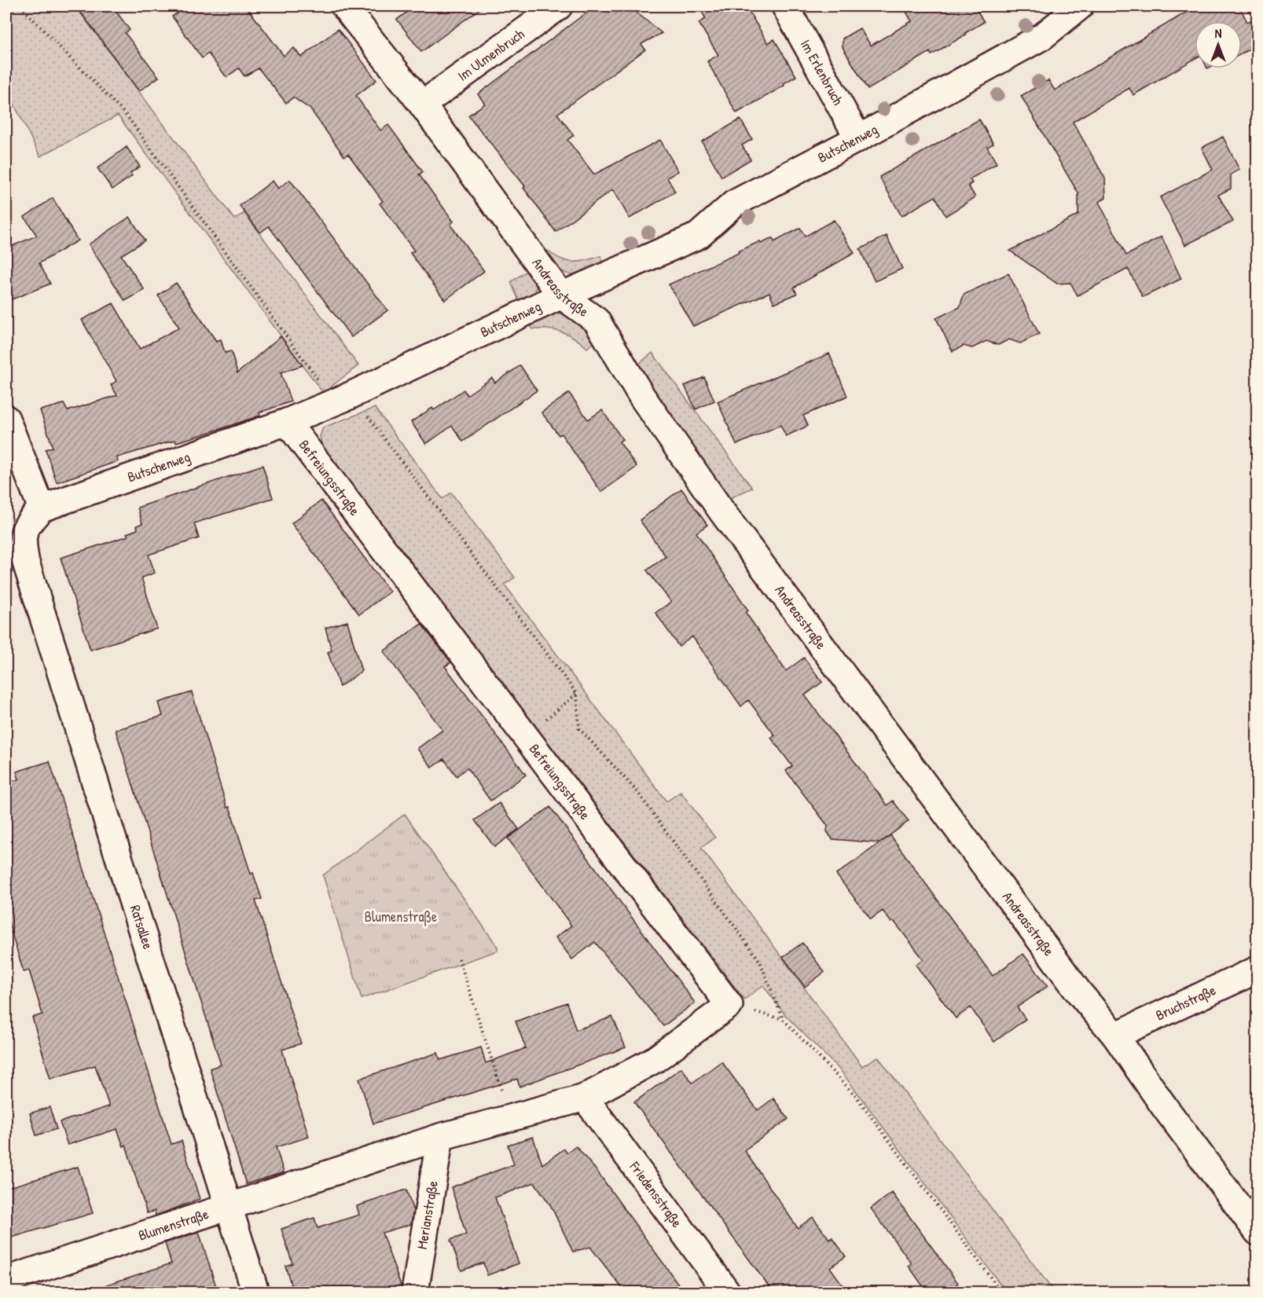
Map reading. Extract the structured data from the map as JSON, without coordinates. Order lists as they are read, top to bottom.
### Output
{
  "streets": {
    "street": [
      "Im Ulmenbruch",
      "Im Erlenbruch",
      "Butschenweg",
      "Andreasstraße",
      "Befreiungsstraße",
      "Ratsallee",
      "Bruchstraße",
      "Friedensstraße",
      "Merianstraße",
      "Blumenstraße"
    ]
  },
  "crossings": [
    ["Im Ulmenbruch", "Andreasstraße"],
    ["Im Erlenbruch", "Butschenweg"],
    ["Butschenweg", "Andreasstraße"],
    ["Butschenweg", "Befreiungsstraße"],
    ["Andreasstraße", "Bruchstraße"],
    ["Befreiungsstraße", "Friedensstraße"],
    ["Befreiungsstraße", "Blumenstraße"],
    ["Ratsallee", "Blumenstraße"],
    ["Friedensstraße", "Blumenstraße"],
    ["Merianstraße", "Blumenstraße"]
  ],
  "parks": ["Blumenstraße"],
  "north": "top"
}
